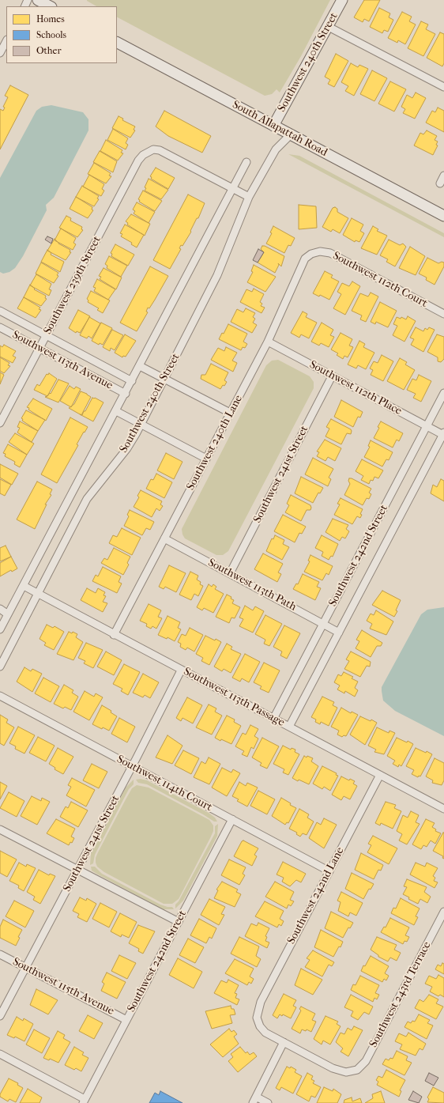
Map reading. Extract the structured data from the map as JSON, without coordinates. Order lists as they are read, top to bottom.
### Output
{
  "streets": {
    "main road": ["Southwest 240th Street", "South Allapattah Road"],
    "street": [
      "Southwest 112th Court",
      "Southwest 239th Street",
      "Southwest 113th Avenue",
      "Southwest 112th Place",
      "Southwest 240th Lane",
      "Southwest 241st Street",
      "Southwest 242nd Street",
      "Southwest 113th Path",
      "Southwest 113th Passage",
      "Southwest 114th Court",
      "Southwest 242nd Lane",
      "Southwest 115th Avenue",
      "Southwest 243rd Terrace"
    ]
  },
  "crossings": [
    ["Southwest 240th Street", "South Allapattah Road"],
    ["Southwest 240th Street", "Southwest 113th Passage"],
    ["Southwest 112th Court", "Southwest 240th Lane"],
    ["Southwest 239th Street", "Southwest 113th Avenue"],
    ["Southwest 112th Place", "Southwest 240th Lane"],
    ["Southwest 112th Place", "Southwest 241st Street"],
    ["Southwest 112th Place", "Southwest 242nd Street"],
    ["Southwest 240th Lane", "Southwest 113th Path"],
    ["Southwest 240th Lane", "Southwest 113th Passage"],
    ["Southwest 241st Street", "Southwest 113th Path"],
    ["Southwest 241st Street", "Southwest 113th Passage"],
    ["Southwest 241st Street", "Southwest 114th Court"],
    ["Southwest 241st Street", "Southwest 115th Avenue"],
    ["Southwest 242nd Street", "Southwest 113th Path"],
    ["Southwest 242nd Street", "Southwest 113th Passage"],
    ["Southwest 242nd Street", "Southwest 114th Court"],
    ["Southwest 242nd Street", "Southwest 115th Avenue"],
    ["Southwest 113th Passage", "Southwest 242nd Lane"],
    ["Southwest 114th Court", "Southwest 242nd Lane"],
    ["Southwest 242nd Lane", "Southwest 243rd Terrace"]
  ],
  "legend": ["Homes", "Schools", "Other"]
}
